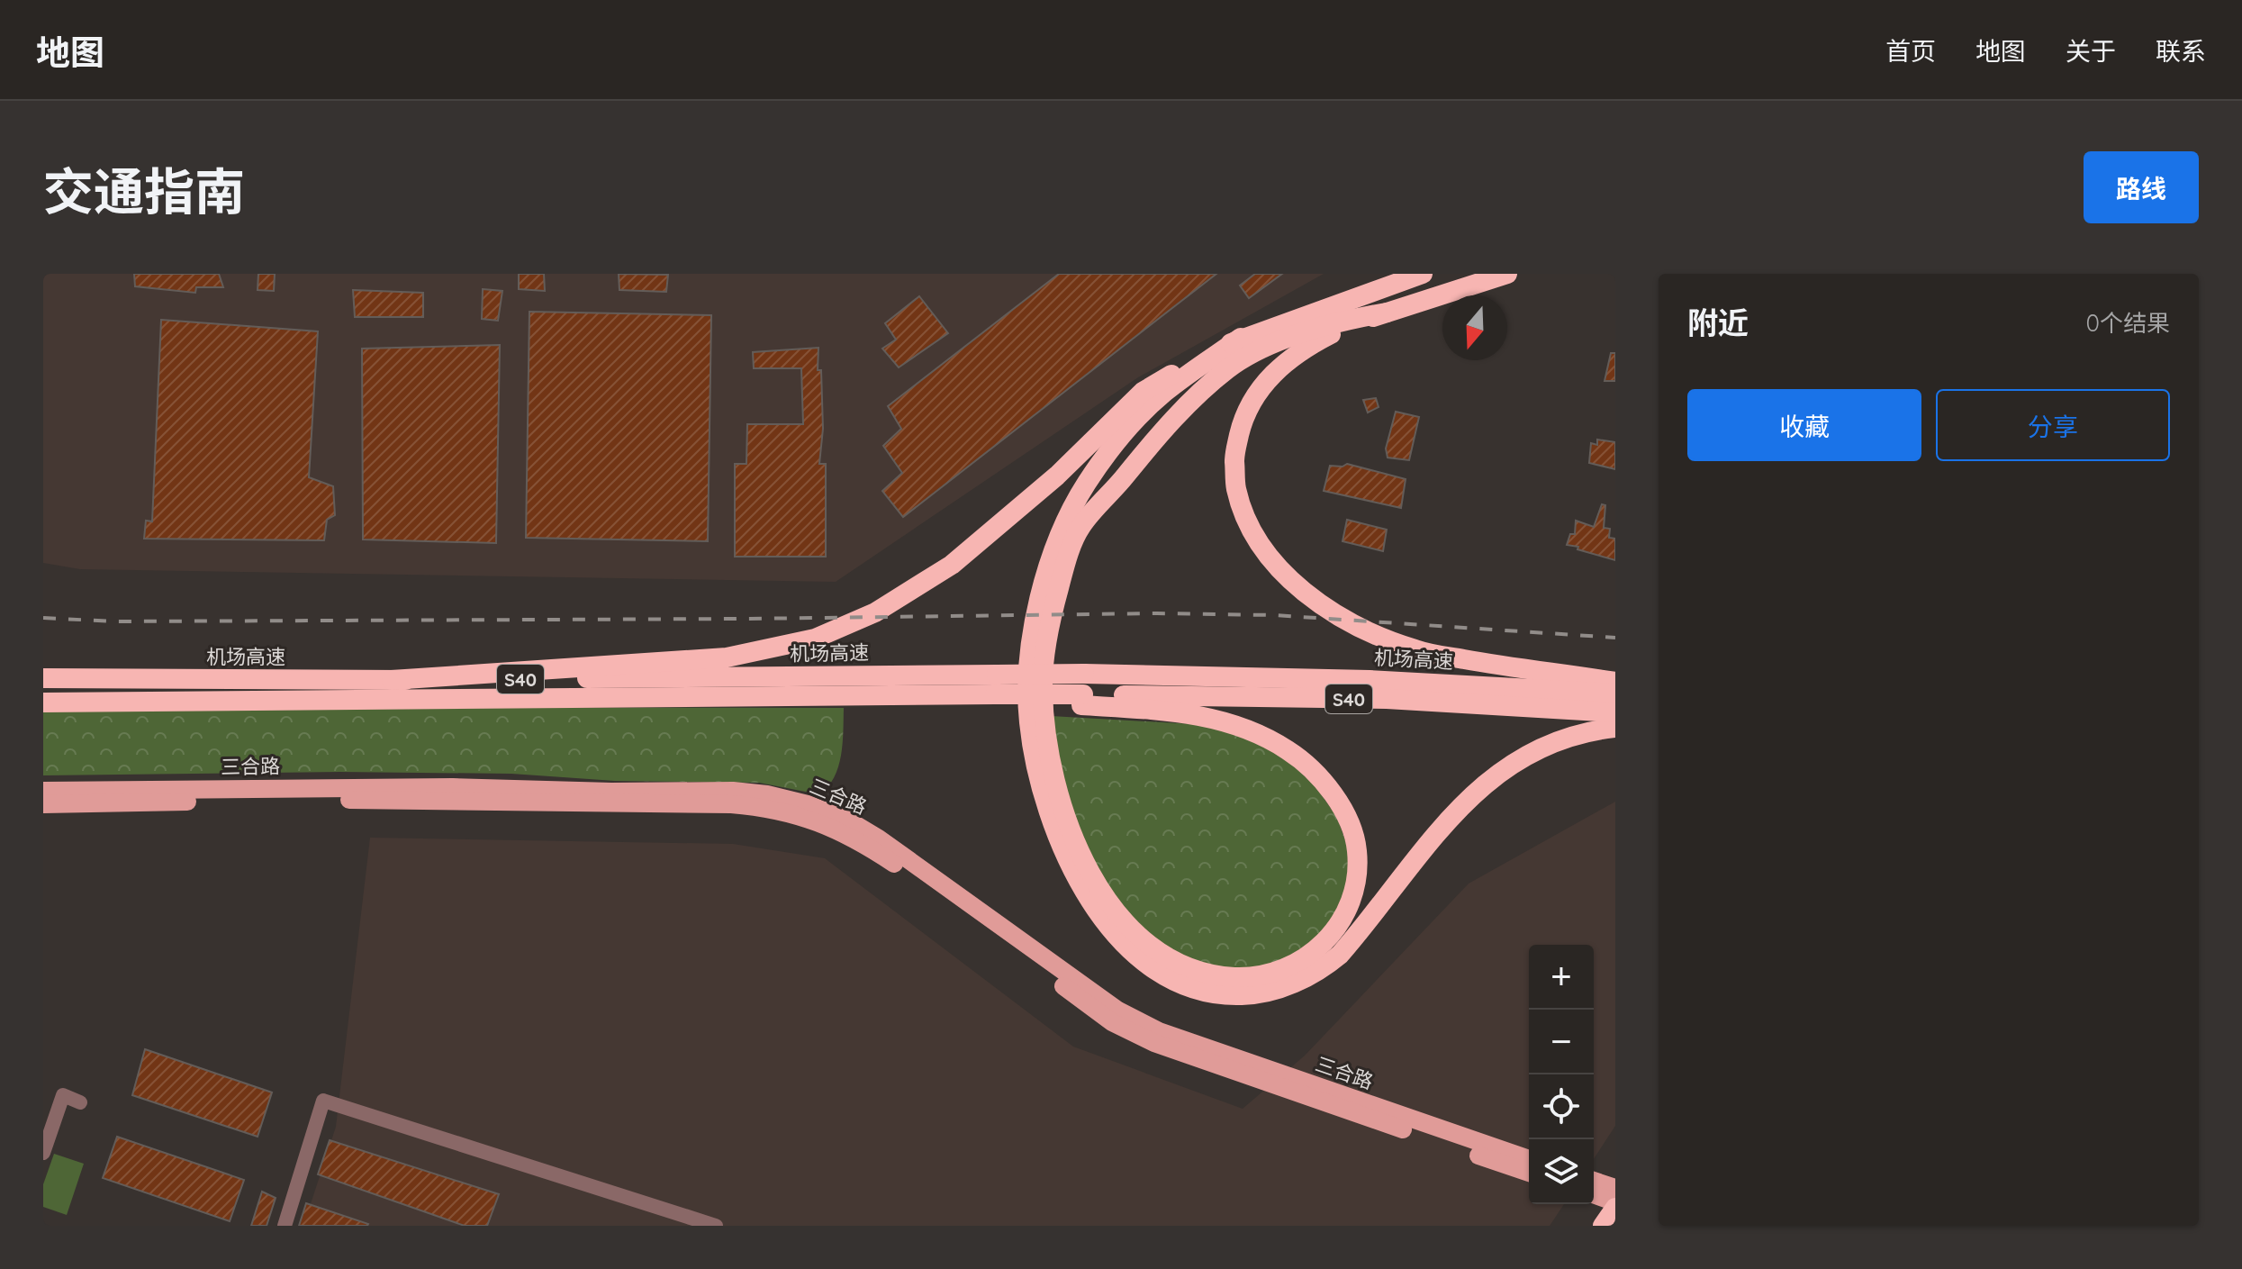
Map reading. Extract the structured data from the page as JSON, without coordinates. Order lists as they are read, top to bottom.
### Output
{
  "streets": {
    "highway": ["机场高速", "S40"],
    "main road": ["三合路"]
  },
  "north": "bottom",
  "page": {
    "header": "地图",
    "nav": [
      "首页",
      "地图",
      "关于",
      "联系"
    ],
    "title": "交通指南",
    "buttons": [
      "路线",
      ["收藏", "分享"]
    ],
    "heading": ["附近", "0个结果"],
    "map_buttons": ["+", "−"]
  }
}
